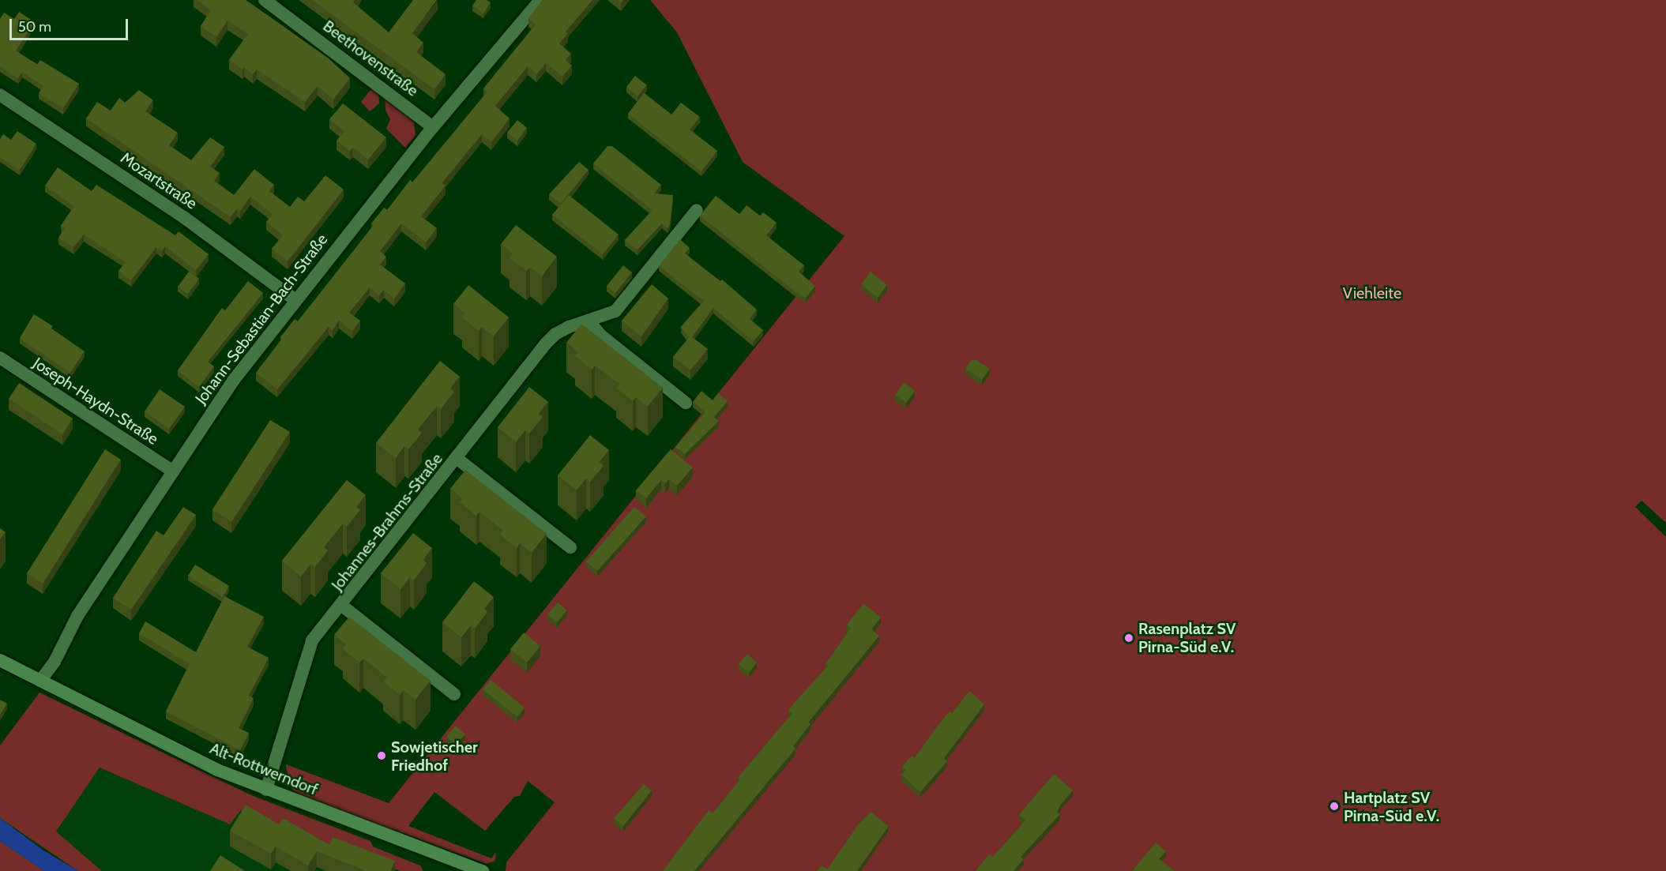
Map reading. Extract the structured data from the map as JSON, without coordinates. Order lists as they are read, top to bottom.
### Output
{
  "streets": {
    "main road": ["Alt-Rottwerndorf"],
    "street": [
      "Beethovenstraße",
      "Mozartstraße",
      "Johann-Sebastian-Bach-Straße",
      "Joseph-Haydn-Straße",
      "Johannes-Brahms-Straße"
    ]
  },
  "crossings": [
    ["Beethovenstraße", "Johann-Sebastian-Bach-Straße"],
    ["Mozartstraße", "Johann-Sebastian-Bach-Straße"],
    ["Johann-Sebastian-Bach-Straße", "Joseph-Haydn-Straße"],
    ["Johann-Sebastian-Bach-Straße", "Alt-Rottwerndorf"],
    ["Johannes-Brahms-Straße", "Alt-Rottwerndorf"]
  ],
  "parks": ["Viehleite"],
  "places": ["Rasenplatz SV Pirna-Süd e.V.", "Sowjetischer Friedhof", "Hartplatz SV Pirna-Süd e.V."],
  "scale_bar": "50 m"
}
